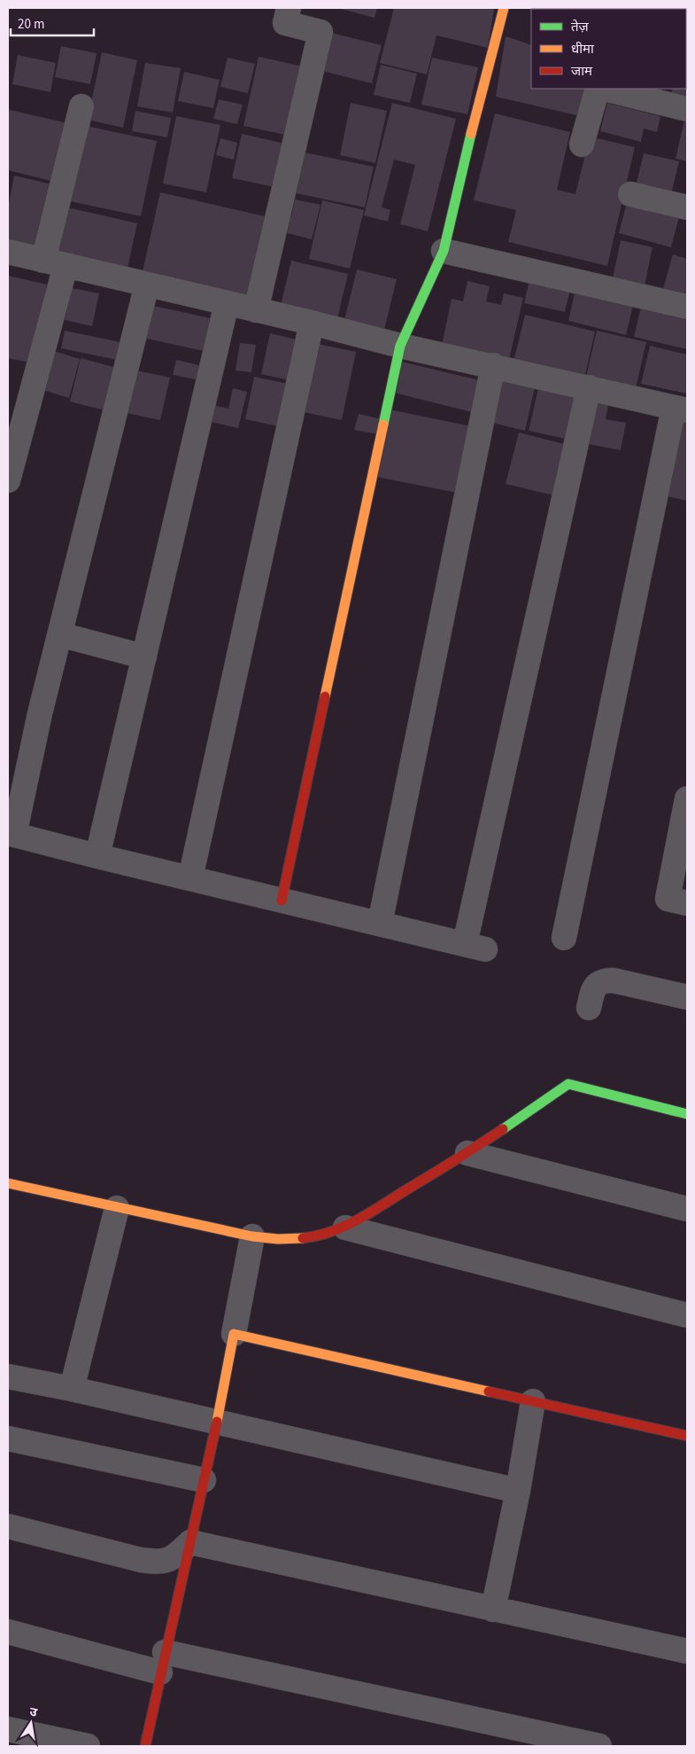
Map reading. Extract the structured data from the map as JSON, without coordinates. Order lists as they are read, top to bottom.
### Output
{
  "legend": ["तेज़", "धीमा", "जाम"],
  "scale_bar": "20 m",
  "north": "top"
}
